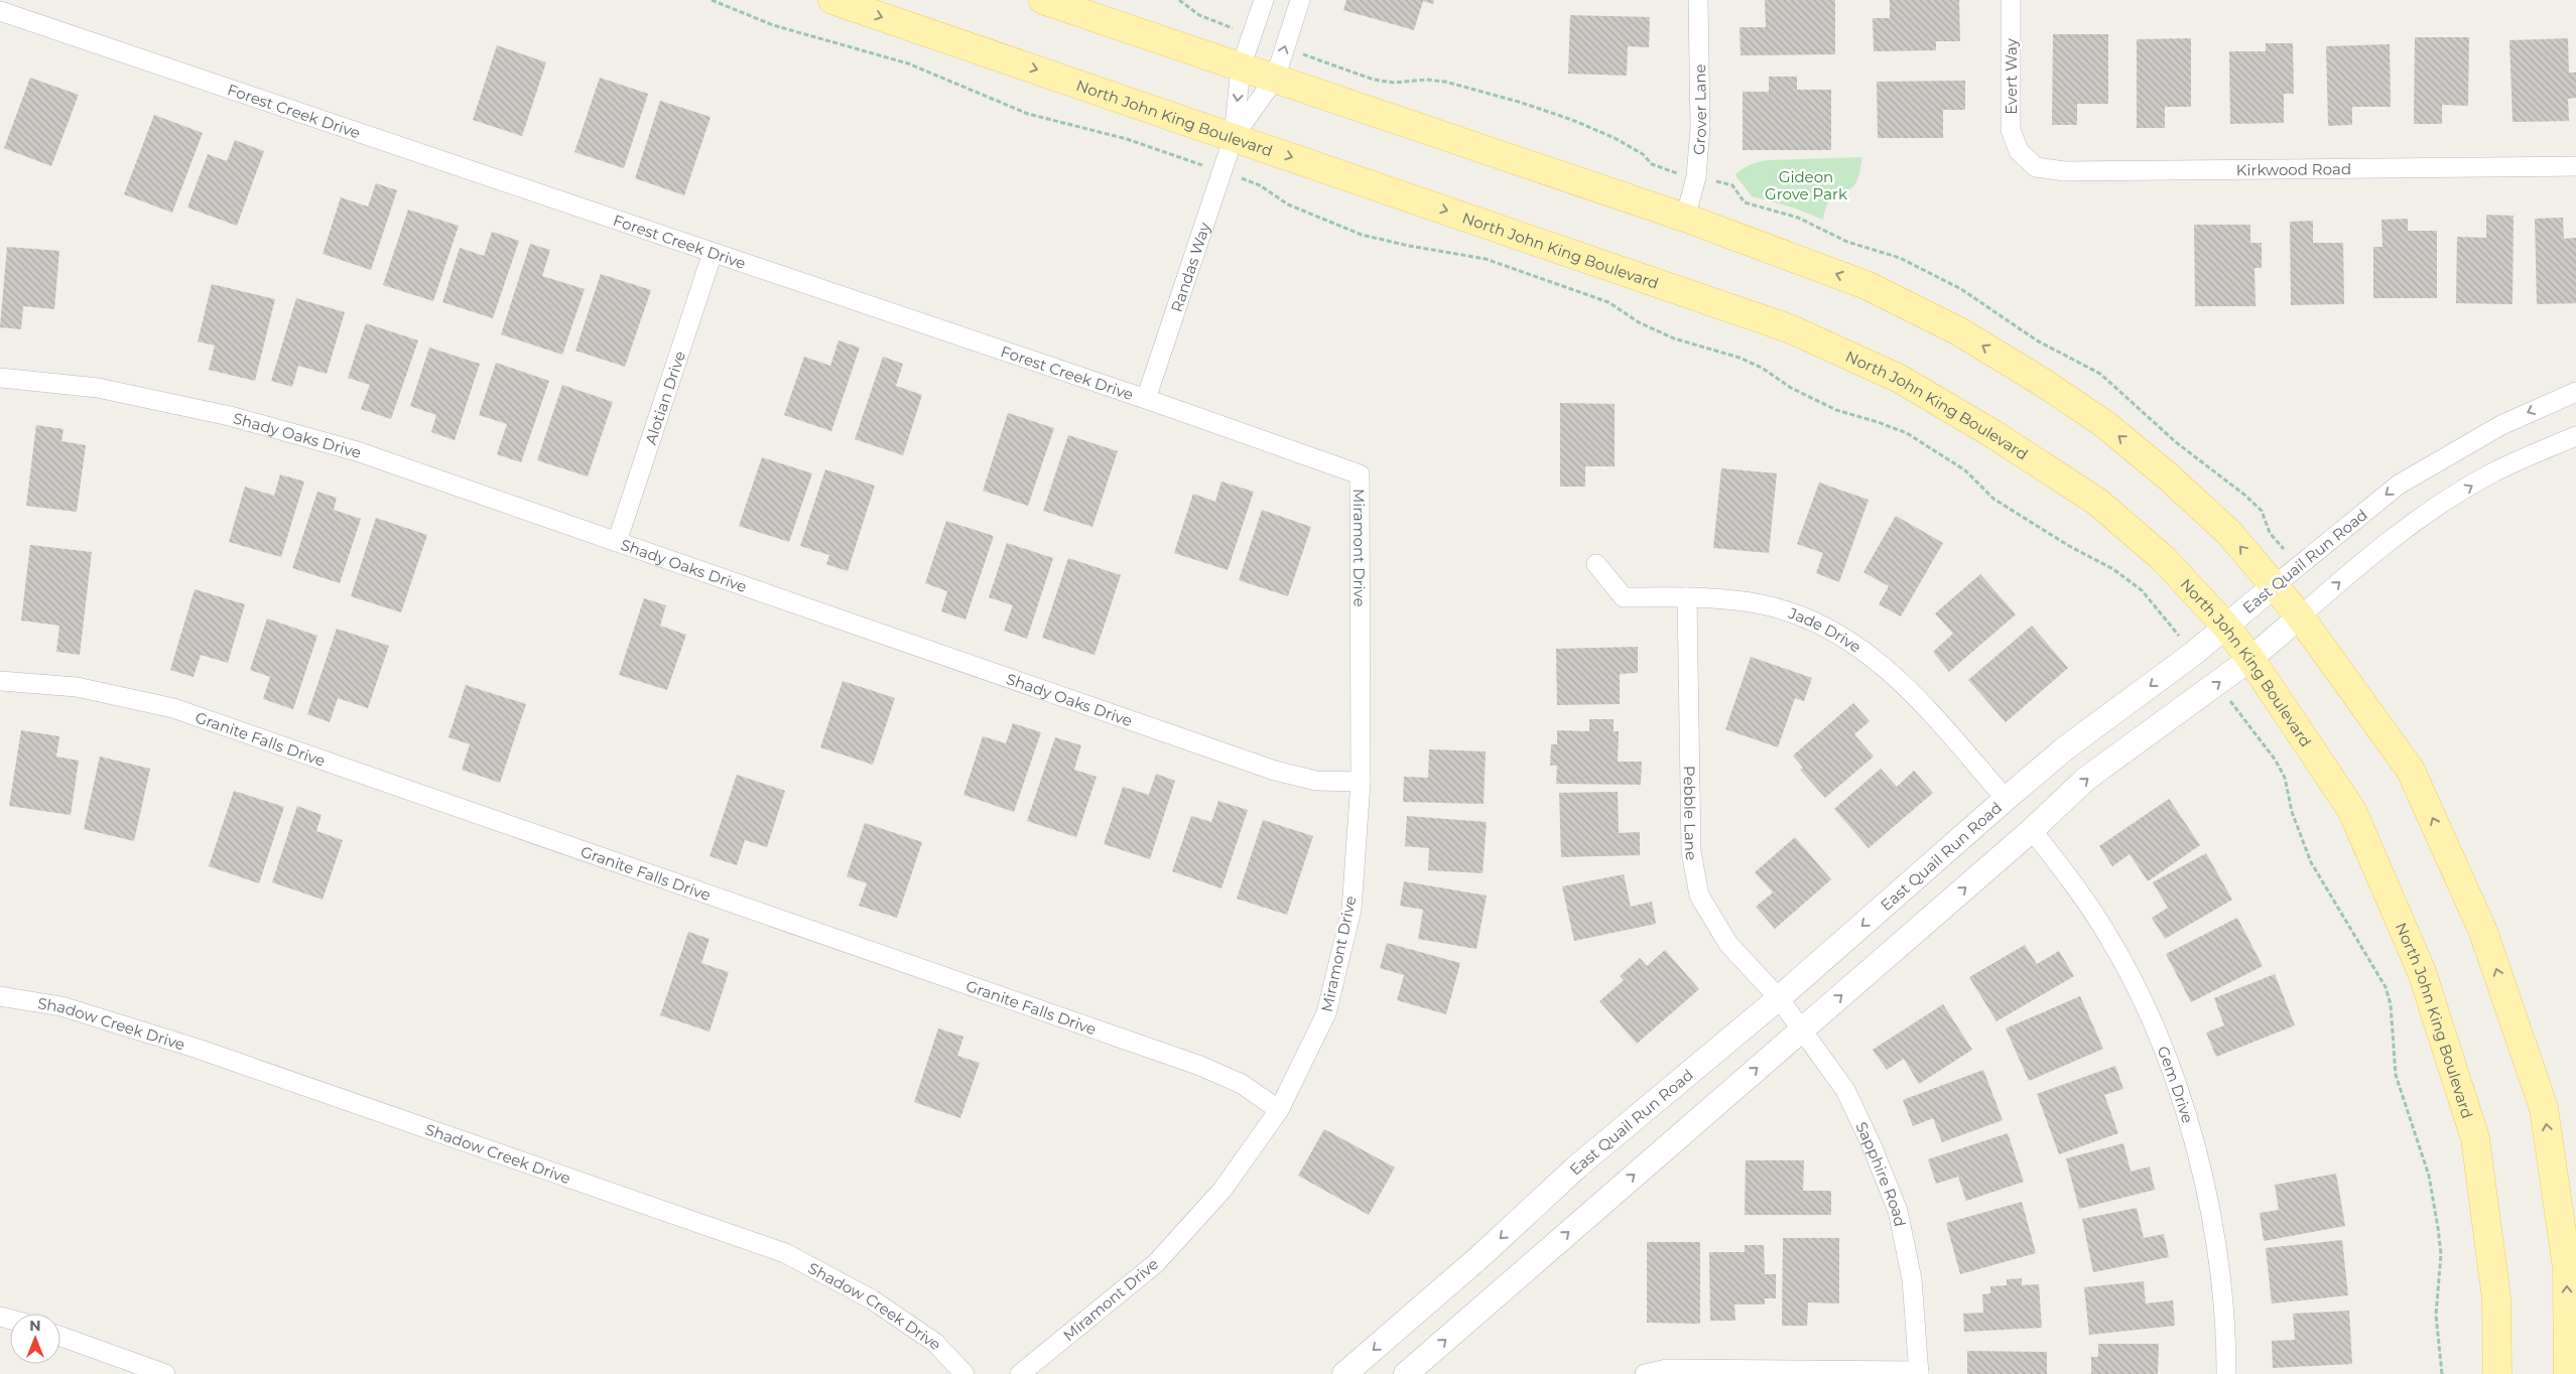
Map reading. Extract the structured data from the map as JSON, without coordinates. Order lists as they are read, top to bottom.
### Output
{
  "streets": {
    "main road": ["North John King Boulevard"],
    "street": [
      "Evert Way",
      "Grover Lane",
      "Forest Creek Drive",
      "Kirkwood Road",
      "Randas Way",
      "Alotian Drive",
      "Shady Oaks Drive",
      "Miramont Drive",
      "East Quail Run Road",
      "Jade Drive",
      "Granite Falls Drive",
      "Pebble Lane",
      "Shadow Creek Drive",
      "Gem Drive",
      "Sapphire Road"
    ]
  },
  "crossings": [
    ["Evert Way", "Kirkwood Road"],
    ["Forest Creek Drive", "Randas Way"],
    ["Forest Creek Drive", "Alotian Drive"],
    ["Forest Creek Drive", "Miramont Drive"],
    ["North John King Boulevard", "Randas Way"],
    ["North John King Boulevard", "East Quail Run Road"],
    ["Alotian Drive", "Shady Oaks Drive"],
    ["Shady Oaks Drive", "Miramont Drive"],
    ["Miramont Drive", "Granite Falls Drive"],
    ["East Quail Run Road", "Jade Drive"],
    ["East Quail Run Road", "Pebble Lane"],
    ["East Quail Run Road", "Sapphire Road"],
    ["Jade Drive", "Pebble Lane"],
    ["Pebble Lane", "Sapphire Road"]
  ],
  "parks": ["Gideon Grove Park"],
  "north": "top"
}
